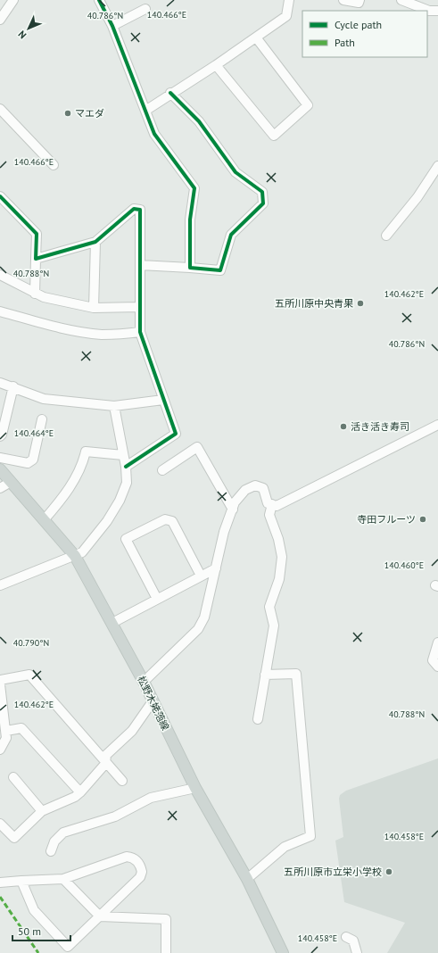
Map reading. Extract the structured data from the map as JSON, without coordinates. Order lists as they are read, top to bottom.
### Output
{
  "streets": {
    "main road": ["松野木姥萢線"]
  },
  "places": [
    "マエダ",
    "五所川原中央青果",
    "活き活き寿司",
    "寺田フルーツ",
    "五所川原市立栄小学校"
  ],
  "legend": ["Cycle path", "Path"],
  "scale_bar": "50 m",
  "north": "bottom left",
  "coordinates": [
    "140.466°E",
    "40.786°N",
    "40.788°N",
    "140.462°E",
    "140.464°E",
    "140.460°E",
    "40.790°N",
    "140.458°E"
  ]
}
